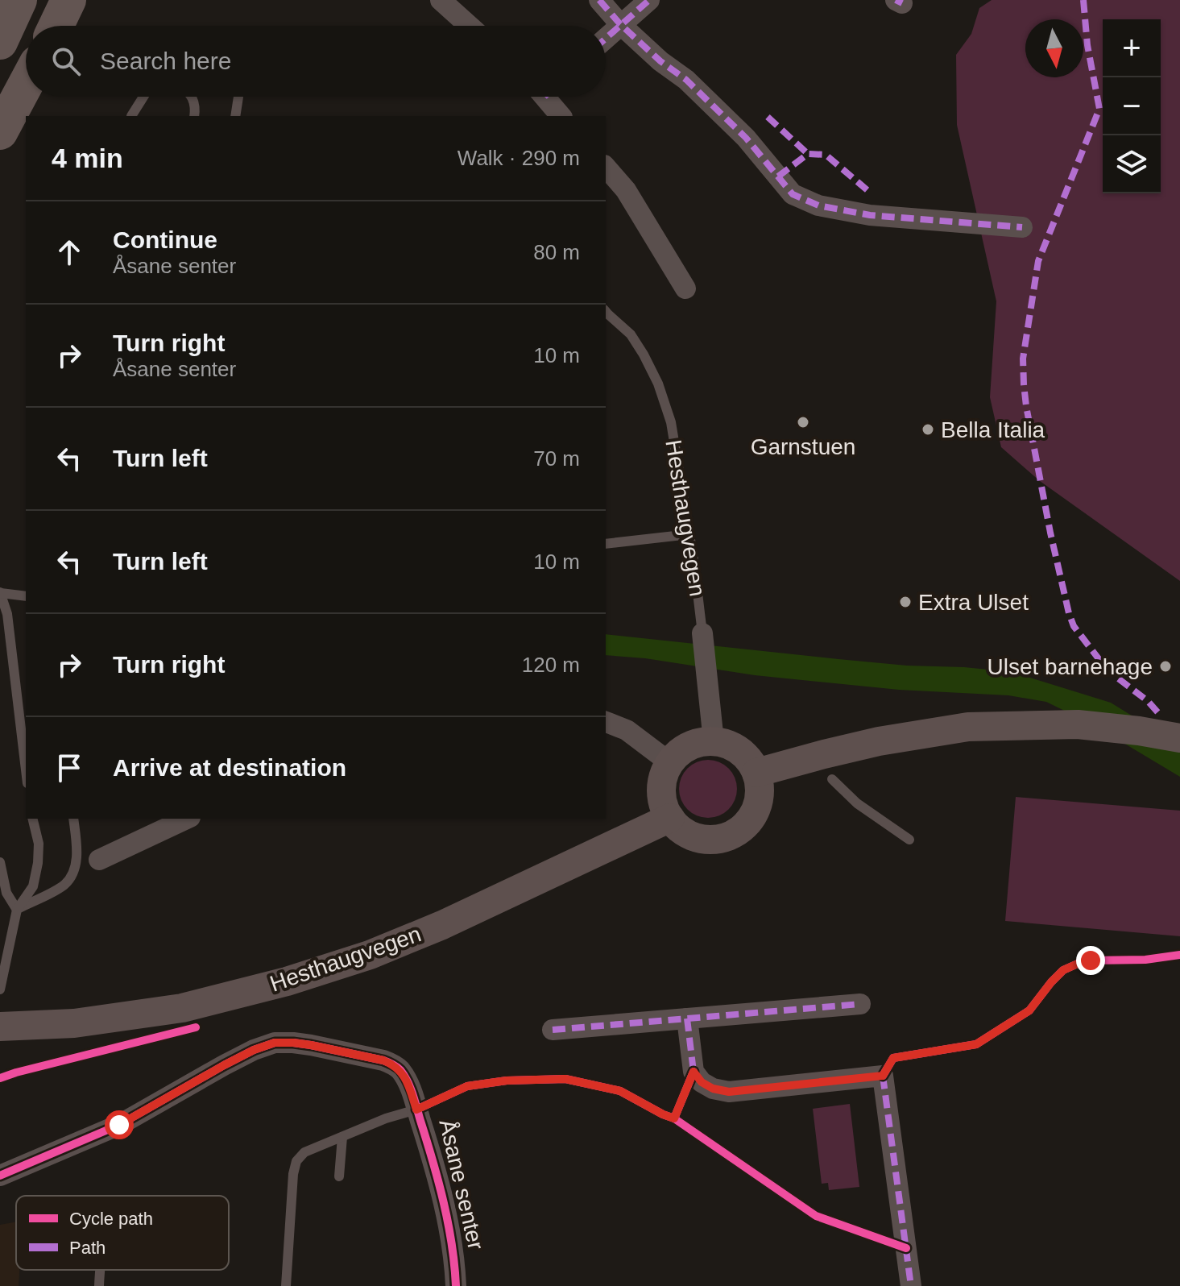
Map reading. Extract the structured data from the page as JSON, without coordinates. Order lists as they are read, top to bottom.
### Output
{
  "streets": {
    "main road": ["Hesthaugvegen"],
    "street": ["Åsane senter"]
  },
  "places": [
    "Garnstuen",
    "Bella Italia",
    "Extra Ulset",
    "Ulset barnehage"
  ],
  "legend": ["Cycle path", "Path"],
  "north": "bottom",
  "page": {
    "map_buttons": ["+", "−"],
    "search": "Search here",
    "heading": ["4 min", "Walk · 290 m"],
    "list": [
      ["Continue", "Åsane senter", "80 m"],
      ["Turn right", "Åsane senter", "10 m"],
      ["Turn left", "70 m"],
      ["Turn left", "10 m"],
      ["Turn right", "120 m"],
      "Arrive at destination"
    ]
  }
}
